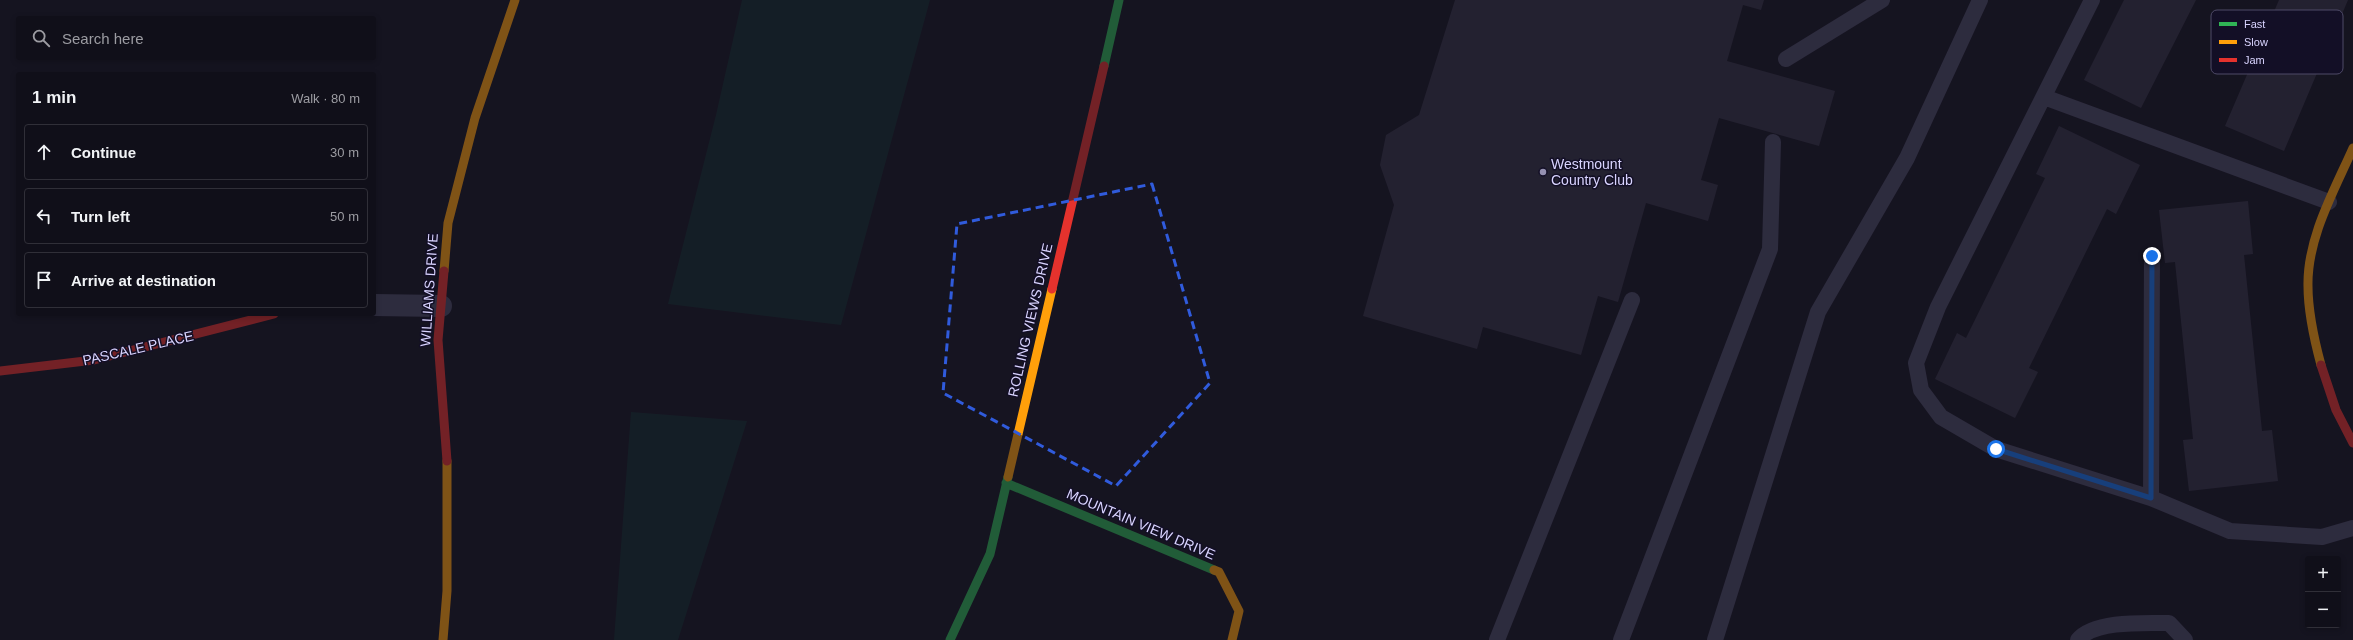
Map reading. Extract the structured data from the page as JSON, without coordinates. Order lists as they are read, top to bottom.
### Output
{
  "streets": {
    "street": [
      "WILLIAMS DRIVE",
      "ROLLING VIEWS DRIVE",
      "PASCALE PLACE",
      "MOUNTAIN VIEW DRIVE"
    ]
  },
  "crossings": [
    ["ROLLING VIEWS DRIVE", "MOUNTAIN VIEW DRIVE"]
  ],
  "places": ["Westmount Country Club"],
  "legend": ["Fast", "Slow", "Jam"],
  "page": {
    "search": "Search here",
    "heading": ["1 min", "Walk · 80 m"],
    "list": [
      ["Continue", "30 m"],
      ["Turn left", "50 m"],
      "Arrive at destination"
    ],
    "map_buttons": ["+", "−"]
  }
}
